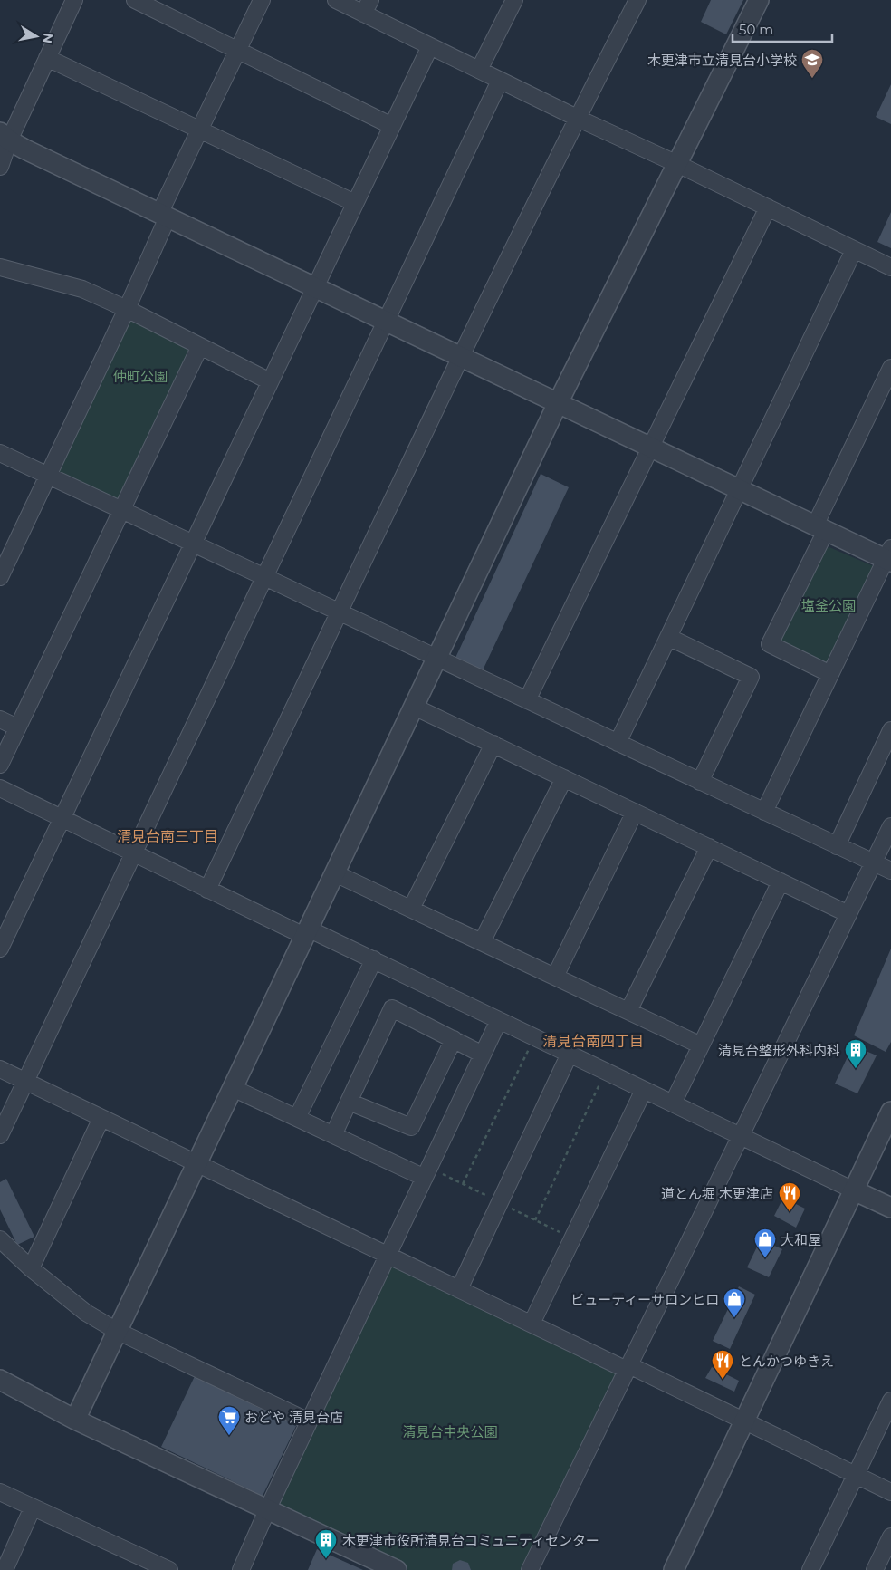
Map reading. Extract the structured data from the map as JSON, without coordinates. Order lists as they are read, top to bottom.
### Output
{
  "districts": ["清見台南三丁目", "清見台南四丁目"],
  "parks": ["仲町公園", "塩釜公園", "清見台中央公園"],
  "places": {
    "school or university": ["木更津市立清見台小学校"],
    "building": ["清見台整形外科内科", "木更津市役所清見台コミュニティセンター"],
    "restaurant": ["道とん堀 木更津店", "とんかつゆきえ"],
    "shop": ["大和屋", "ビューティーサロンヒロ"],
    "supermarket": ["おどや 清見台店"]
  },
  "scale_bar": "50 m",
  "north": "right"
}
